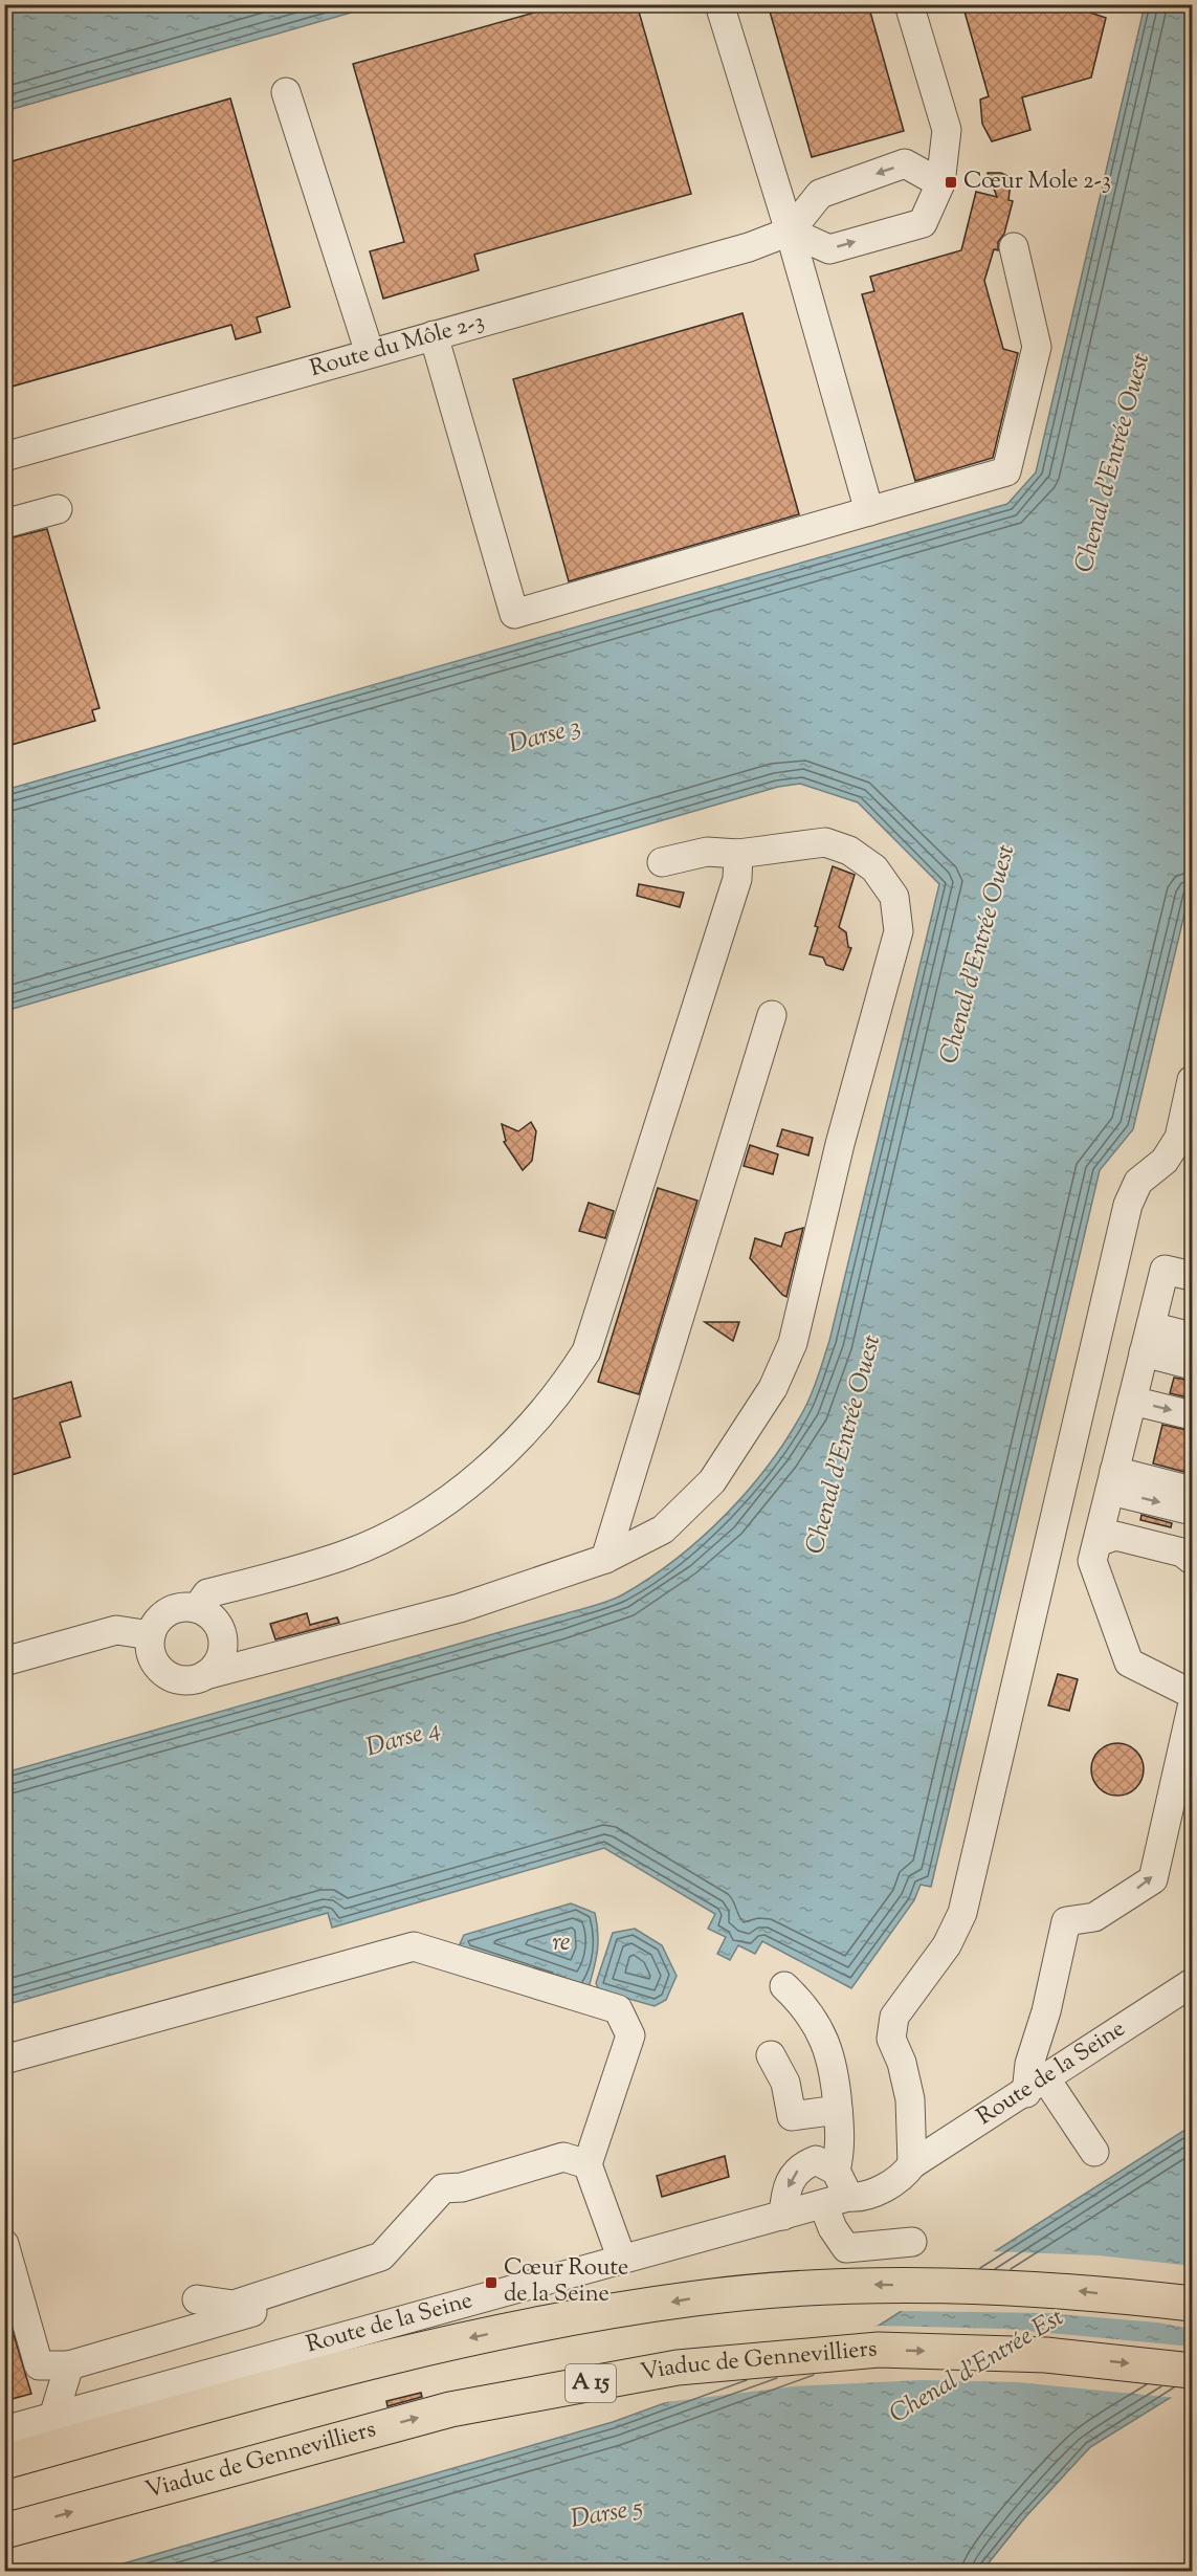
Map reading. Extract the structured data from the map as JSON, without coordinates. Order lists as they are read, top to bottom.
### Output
{
  "streets": {
    "highway": ["Viaduc de Gennevilliers", "A 15"],
    "street": ["Route du Môle 2-3", "Route de la Seine"]
  },
  "water": [
    "Chenal d'Entrée Ouest",
    "Darse 3",
    "Darse 4",
    "re",
    "Chenal d'Entrée Est",
    "Darse 5"
  ],
  "places": {
    "transit": ["Cœur Mole 2-3", "Cœur Route de la Seine"]
  }
}
